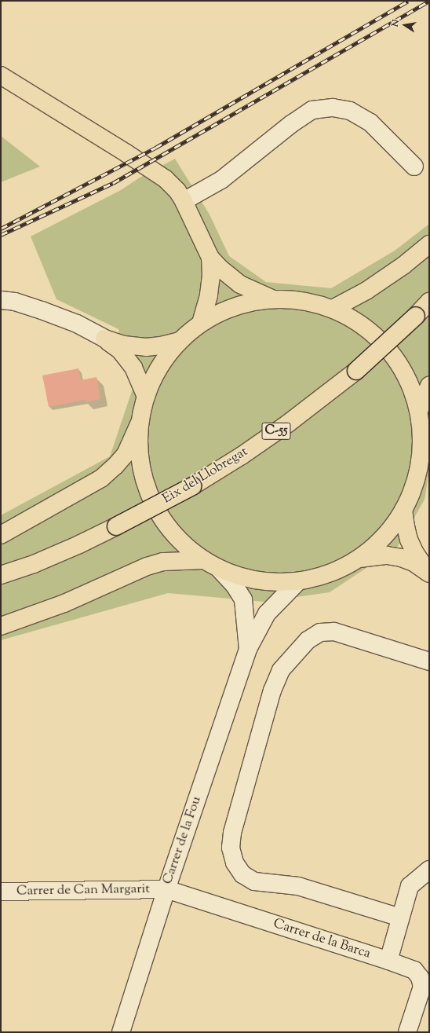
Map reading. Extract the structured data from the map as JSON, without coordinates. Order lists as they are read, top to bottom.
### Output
{
  "streets": {
    "main road": ["C-55", "Eix del Llobregat"],
    "street": ["Carrer de la Fou", "Carrer de Can Margarit", "Carrer de la Barca"]
  },
  "crossings": [
    ["Carrer de la Fou", "Carrer de Can Margarit"],
    ["Carrer de la Fou", "Carrer de la Barca"],
    ["Carrer de Can Margarit", "Carrer de la Barca"]
  ],
  "north": "left"
}
